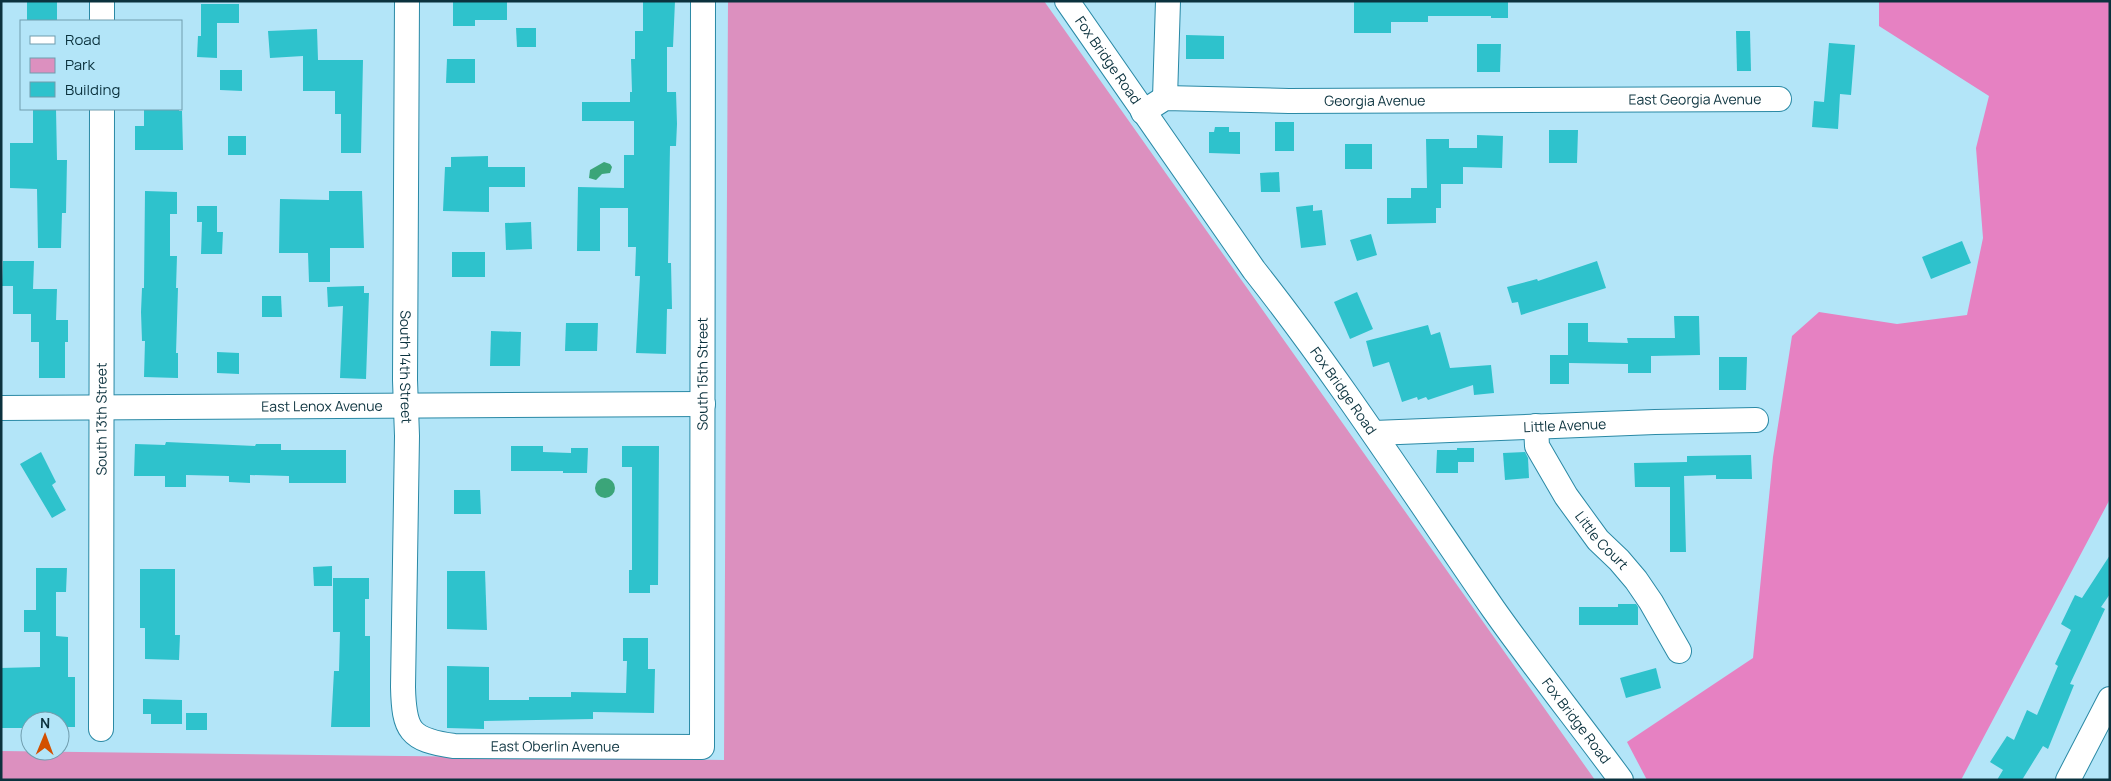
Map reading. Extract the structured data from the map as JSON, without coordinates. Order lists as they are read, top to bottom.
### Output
{
  "streets": {
    "street": [
      "Fox Bridge Road",
      "East Georgia Avenue",
      "Georgia Avenue",
      "South 14th Street",
      "South 15th Street",
      "East Lenox Avenue",
      "South 13th Street",
      "Little Avenue",
      "Little Court",
      "East Oberlin Avenue"
    ]
  },
  "crossings": [
    ["Fox Bridge Road", "Little Avenue"],
    ["East Georgia Avenue", "Georgia Avenue"],
    ["South 14th Street", "East Lenox Avenue"],
    ["South 14th Street", "East Oberlin Avenue"],
    ["South 15th Street", "East Lenox Avenue"],
    ["South 15th Street", "East Oberlin Avenue"],
    ["East Lenox Avenue", "South 13th Street"],
    ["Little Avenue", "Little Court"]
  ],
  "legend": ["Road", "Park", "Building"],
  "north": "top"
}
